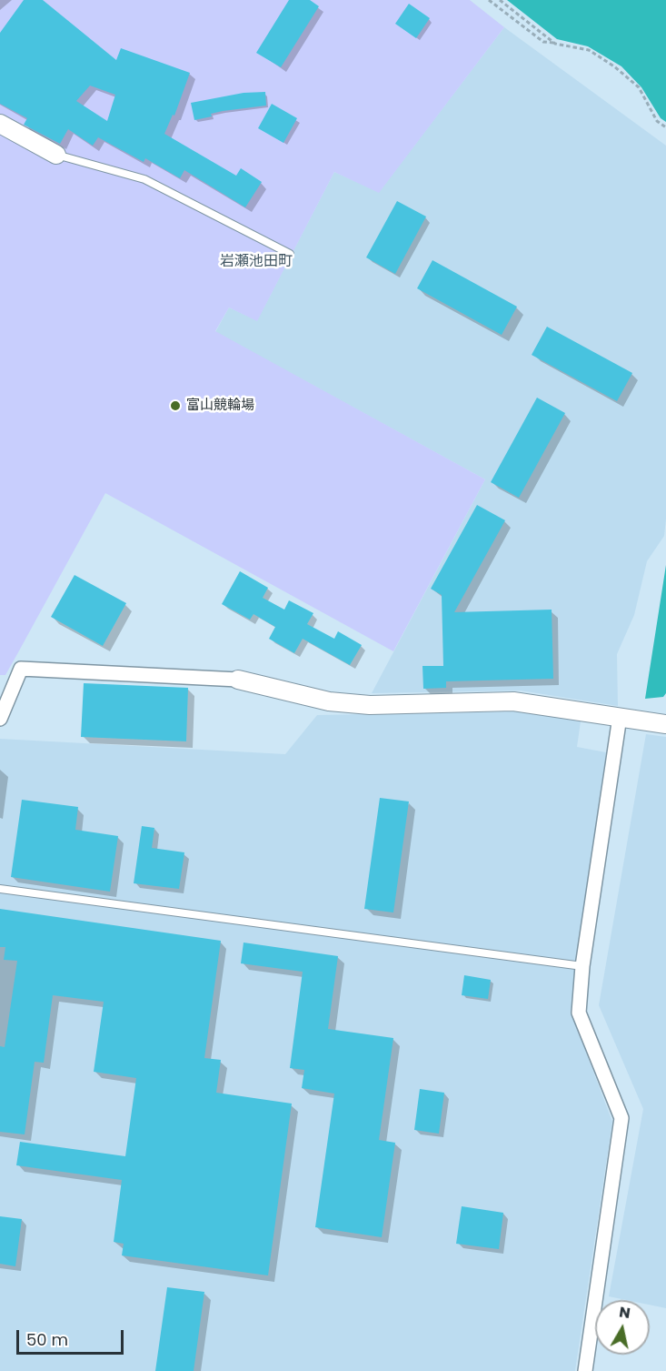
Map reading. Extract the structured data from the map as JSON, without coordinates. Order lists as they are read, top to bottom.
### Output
{
  "districts": ["岩瀬池田町"],
  "places": ["富山競輪場"],
  "scale_bar": "50 m",
  "north": "top"
}
